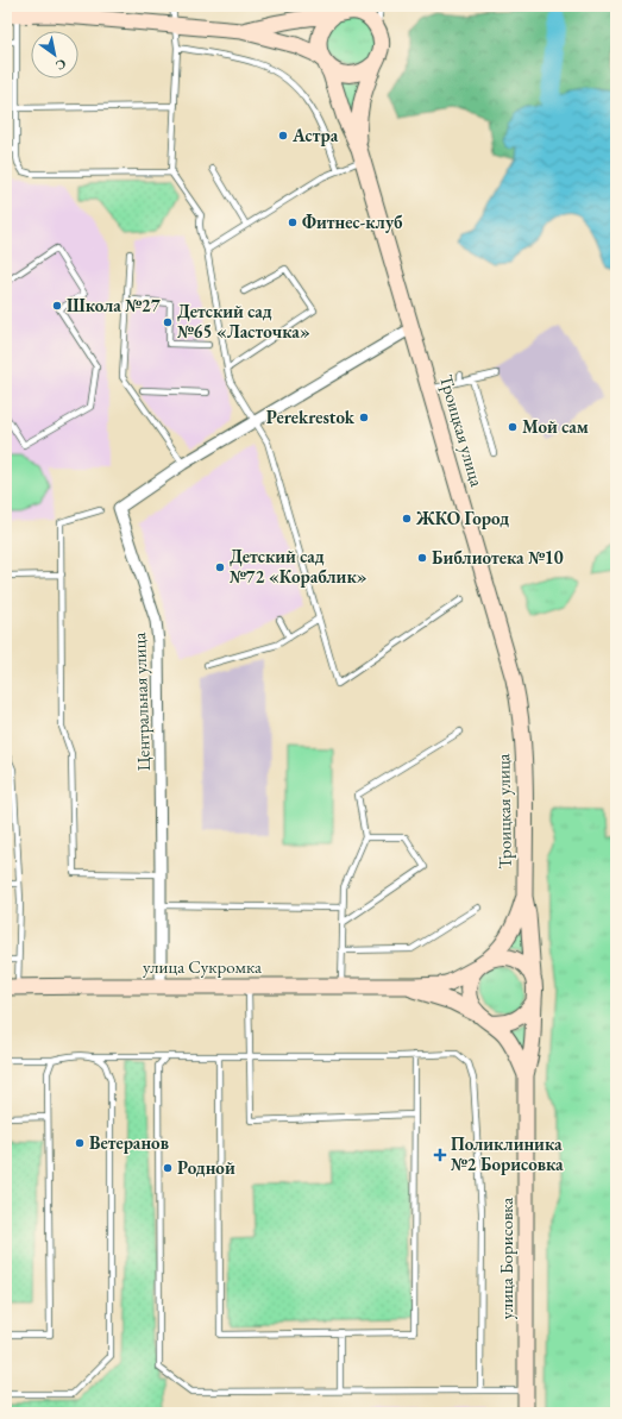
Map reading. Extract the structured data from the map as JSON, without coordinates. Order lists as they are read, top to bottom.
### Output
{
  "streets": {
    "street": [
      "Троицкая улица",
      "Центральная улица",
      "улица Сукромка",
      "улица Борисовка"
    ]
  },
  "crossings": [
    ["Троицкая улица", "Центральная улица"],
    ["Троицкая улица", "улица Сукромка"],
    ["Центральная улица", "улица Сукромка"]
  ],
  "places": {
    "other": [
      "Астра",
      "Фитнес-клуб",
      "Школа №27",
      "Детский сад №65 «Ласточка»",
      "Perekrestok",
      "Мой сам",
      "ЖКО Город",
      "Библиотека №10",
      "Детский сад №72 «Кораблик»",
      "Ветеранов",
      "Родной"
    ],
    "health": ["Поликлиника №2 Борисовка"]
  },
  "north": "bottom right"
}
